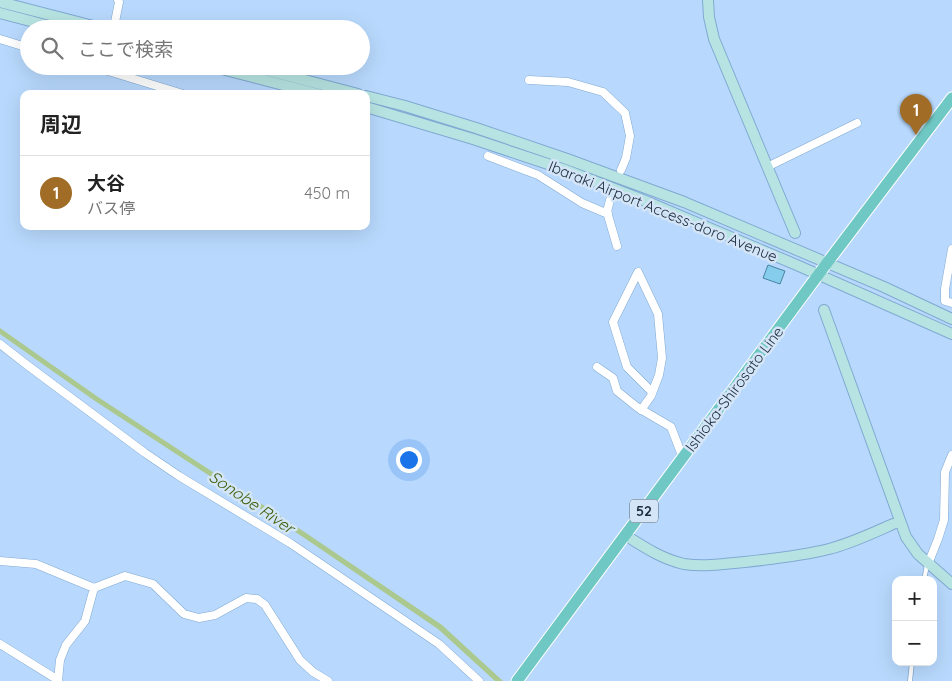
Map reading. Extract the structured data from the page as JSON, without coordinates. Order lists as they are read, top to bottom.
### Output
{
  "streets": {
    "main road": ["Ibaraki Airport Access-doro Avenue", "Ishioka-Shirosato Line", "52"]
  },
  "crossings": [
    ["Ibaraki Airport Access-doro Avenue", "Ishioka-Shirosato Line"]
  ],
  "water": ["Sonobe River"],
  "page": {
    "search": "ここで検索",
    "heading": "周辺",
    "pins": "1",
    "list": [
      {
        "mark": "1",
        "name": "大谷",
        "note": "バス停",
        "value": "450 m"
      }
    ],
    "map_buttons": ["+", "−"]
  }
}
